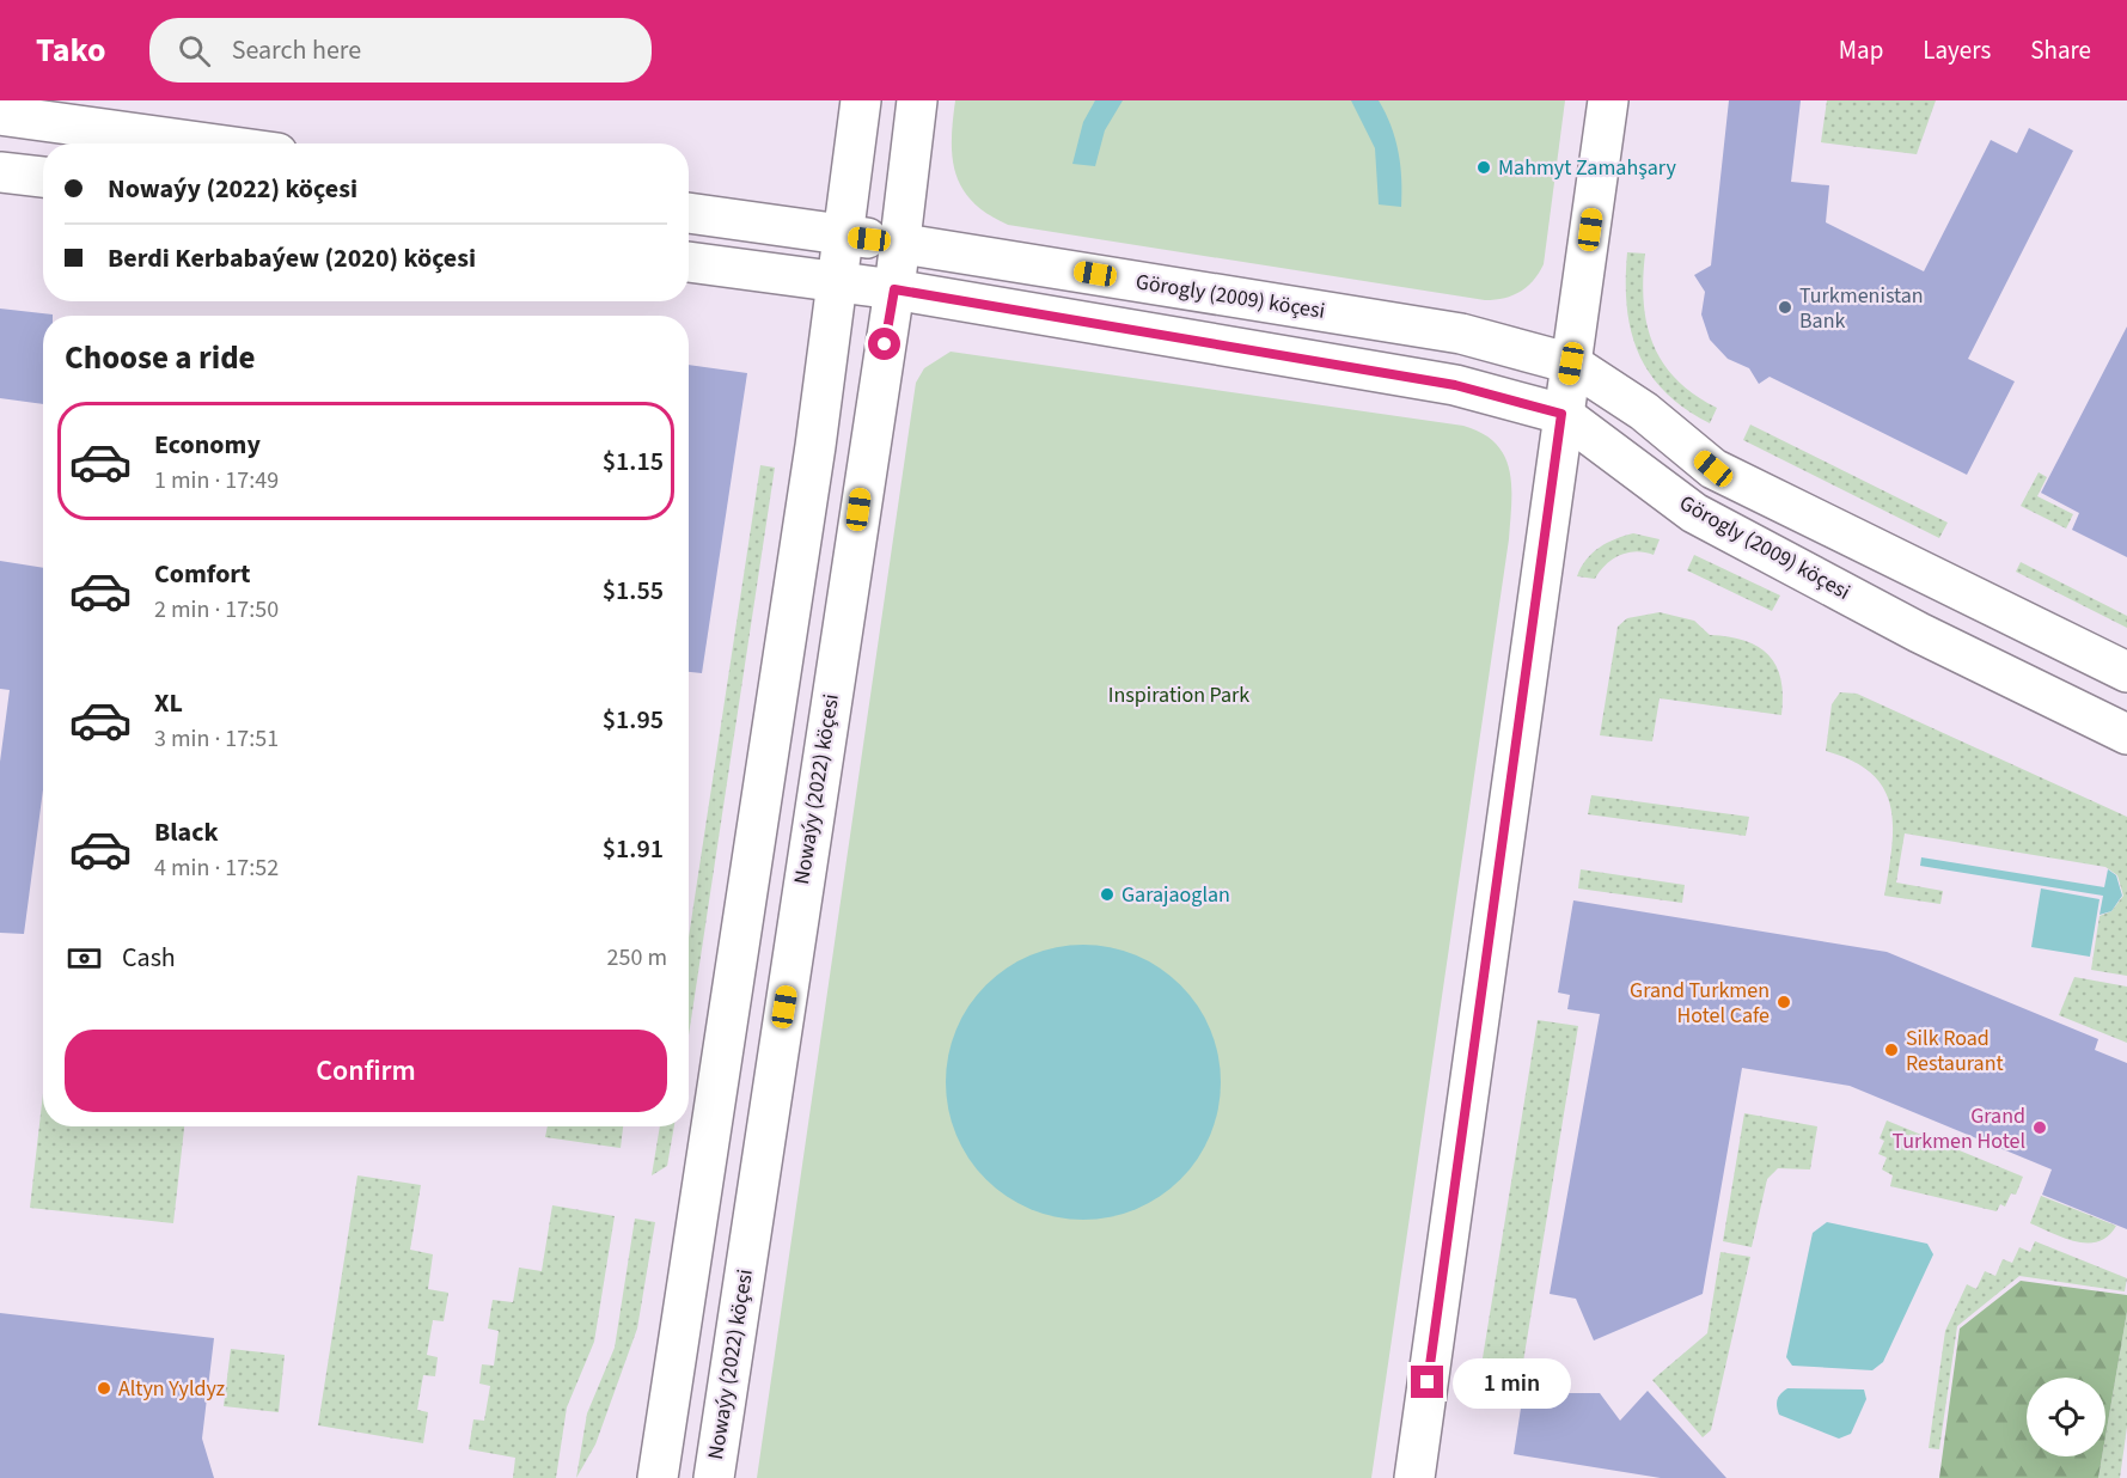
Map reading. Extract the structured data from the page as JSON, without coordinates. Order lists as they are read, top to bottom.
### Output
{
  "streets": {
    "street": ["Görogly (2009) köçesi", "Nowaýy (2022) köçesi"]
  },
  "crossings": [
    ["Görogly (2009) köçesi", "Nowaýy (2022) köçesi"]
  ],
  "parks": ["Inspiration Park"],
  "places": [
    "Mahmyt Zamahşary",
    "Turkmenistan Bank",
    "Garajaoglan",
    "Grand Turkmen Hotel Cafe",
    "Silk Road Restaurant",
    "Grand Turkmen Hotel",
    "Altyn Yyldyz"
  ],
  "page": {
    "header": "Tako",
    "search": "Search here",
    "nav": ["Map", "Layers", "Share"],
    "banner": ["Nowaýy (2022) köçesi", "Berdi Kerbabaýew (2020) köçesi"],
    "heading": "Choose a ride",
    "list": [
      {
        "name": "Economy",
        "note": "1 min · 17:49",
        "value": "$1.15"
      },
      {
        "name": "Comfort",
        "note": "2 min · 17:50",
        "value": "$1.55"
      },
      {
        "name": "XL",
        "note": "3 min · 17:51",
        "value": "$1.95"
      },
      {
        "name": "Black",
        "note": "4 min · 17:52",
        "value": "$1.91"
      }
    ],
    "pay": ["Cash", "250 m"],
    "buttons": "Confirm",
    "bubble": "1 min"
  }
}
